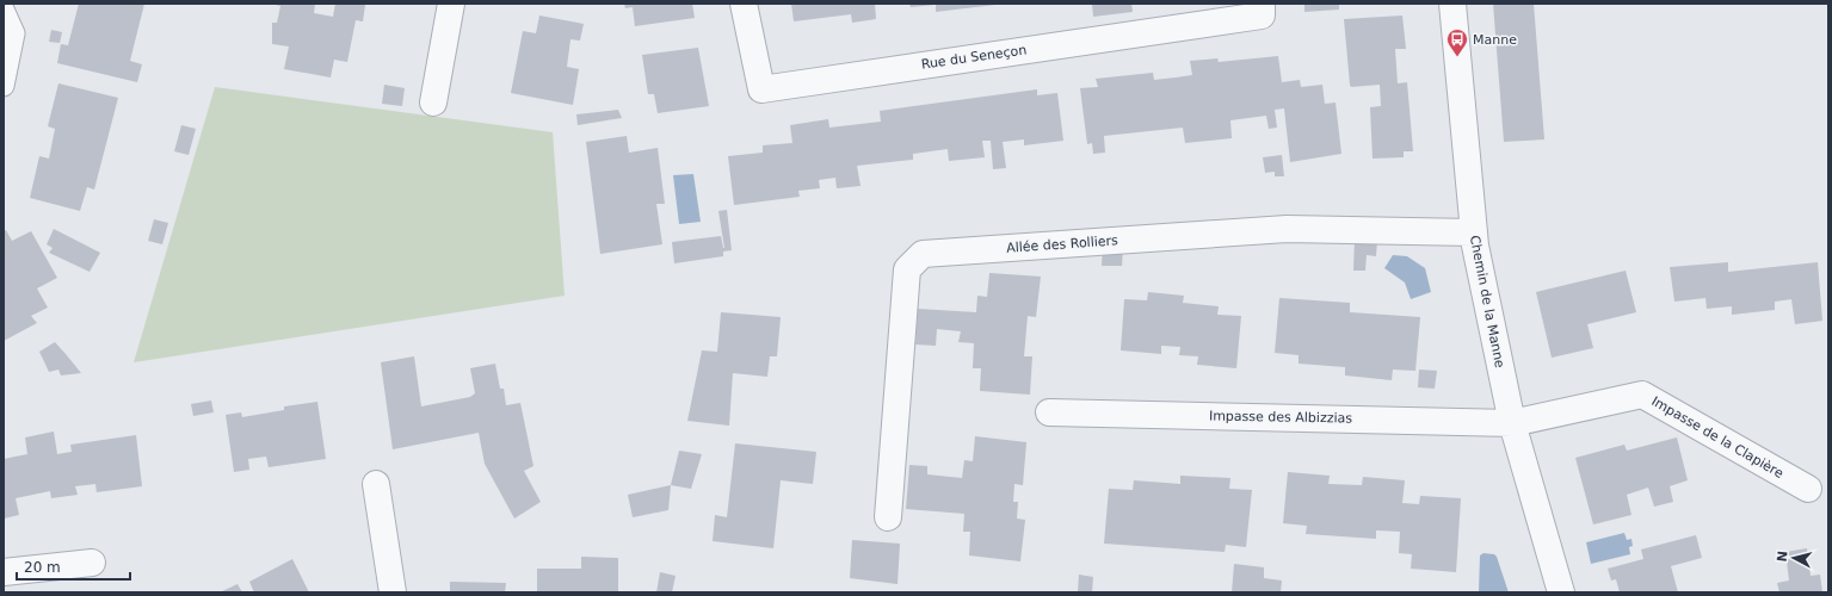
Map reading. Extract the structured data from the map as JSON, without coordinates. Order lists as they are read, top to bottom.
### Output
{
  "streets": {
    "street": [
      "Rue du Seneçon",
      "Allée des Rolliers",
      "Chemin de la Manne",
      "Impasse des Albizzias",
      "Impasse de la Clapière"
    ]
  },
  "crossings": [
    ["Allée des Rolliers", "Chemin de la Manne"],
    ["Chemin de la Manne", "Impasse des Albizzias"],
    ["Chemin de la Manne", "Impasse de la Clapière"],
    ["Impasse des Albizzias", "Impasse de la Clapière"]
  ],
  "places": {
    "bus stop": ["Manne"]
  },
  "scale_bar": "20 m",
  "north": "left"
}
